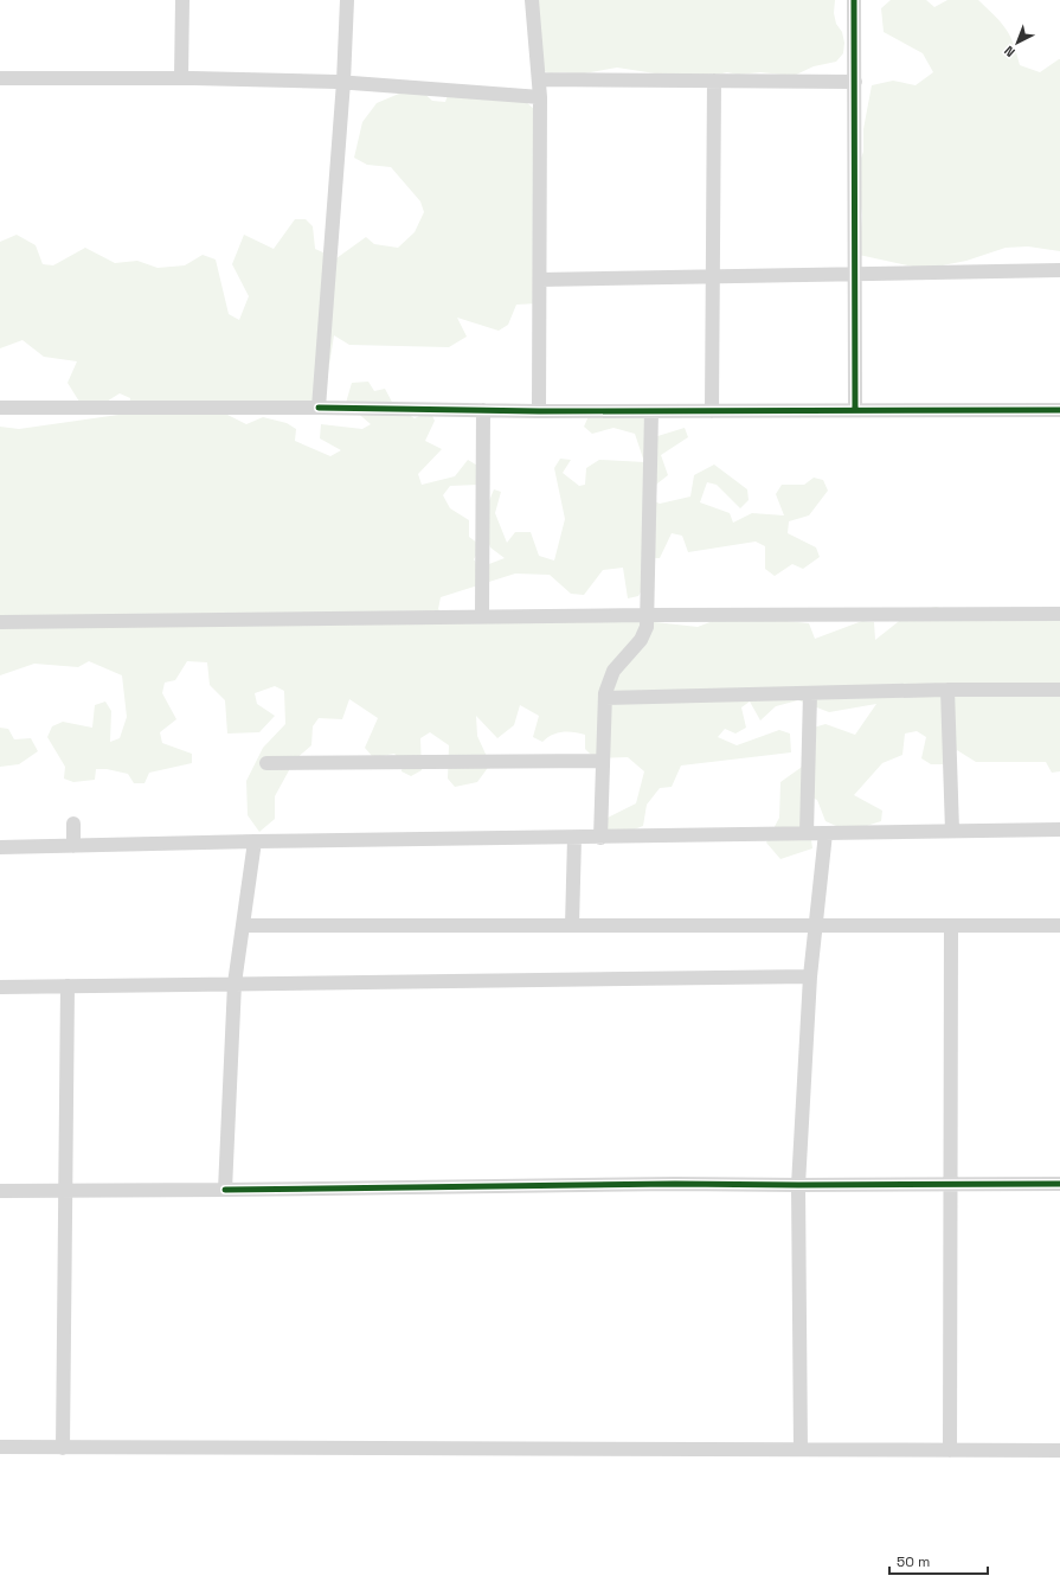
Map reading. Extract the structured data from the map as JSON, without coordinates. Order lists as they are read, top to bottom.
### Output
{
  "scale_bar": "50 m",
  "north": "bottom left"
}
